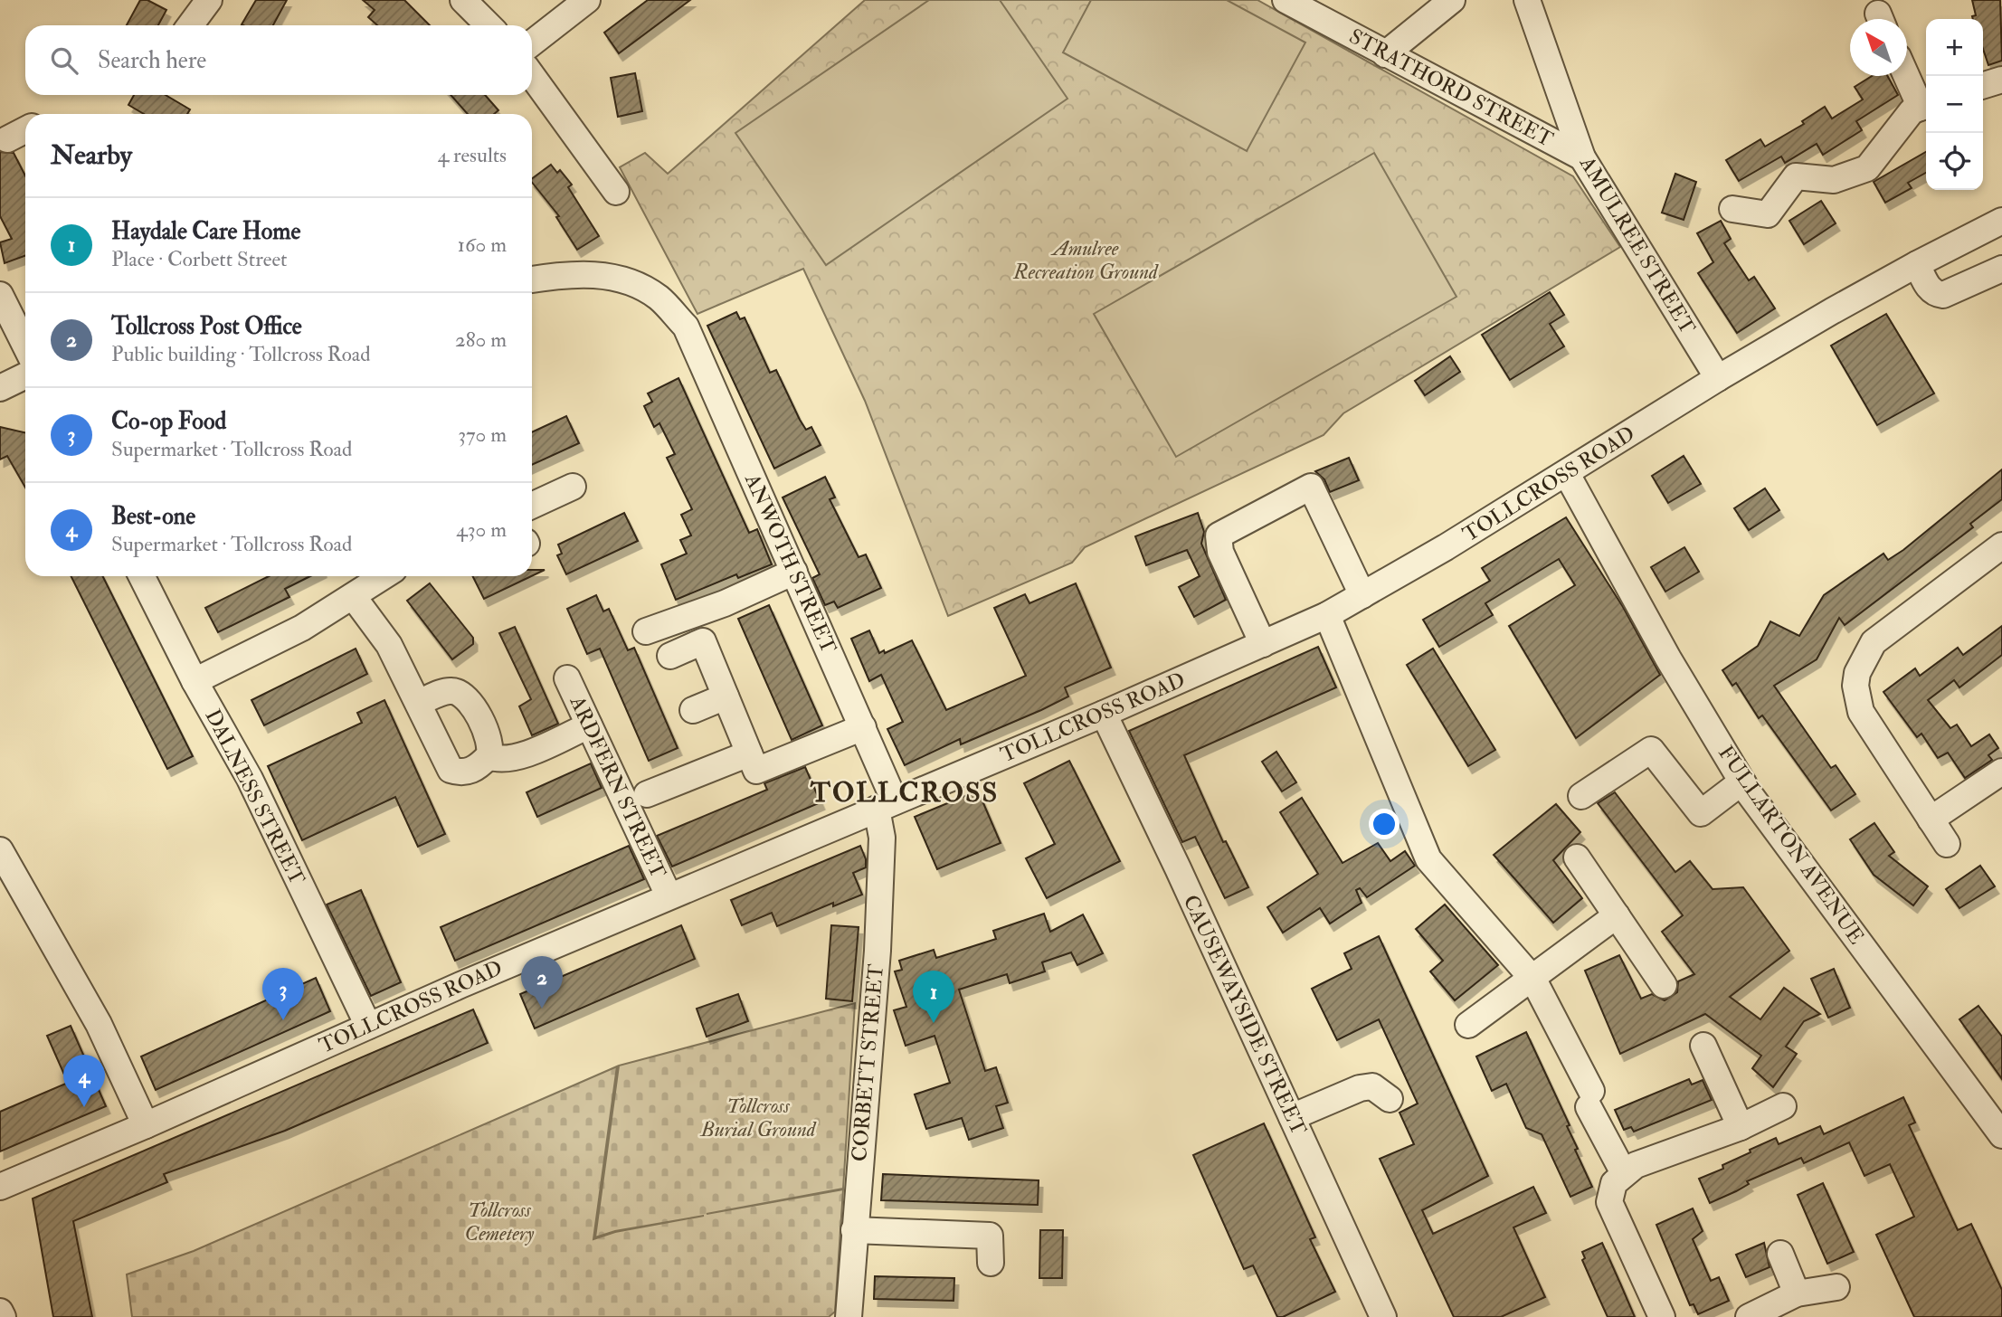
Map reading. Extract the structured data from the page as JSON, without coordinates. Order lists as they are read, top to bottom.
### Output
{
  "streets": {
    "street": [
      "STRATHORD STREET",
      "AMULREE STREET",
      "TOLLCROSS ROAD",
      "ANWOTH STREET",
      "ARDFERN STREET",
      "DALNESS STREET",
      "FULLARTON AVENUE",
      "CAUSEWAYSIDE STREET",
      "CORBETT STREET"
    ]
  },
  "crossings": [
    ["STRATHORD STREET", "AMULREE STREET"],
    ["AMULREE STREET", "TOLLCROSS ROAD"],
    ["TOLLCROSS ROAD", "ANWOTH STREET"],
    ["TOLLCROSS ROAD", "ARDFERN STREET"],
    ["TOLLCROSS ROAD", "DALNESS STREET"],
    ["TOLLCROSS ROAD", "FULLARTON AVENUE"],
    ["TOLLCROSS ROAD", "CAUSEWAYSIDE STREET"],
    ["TOLLCROSS ROAD", "CORBETT STREET"],
    ["ANWOTH STREET", "CORBETT STREET"]
  ],
  "districts": ["TOLLCROSS"],
  "parks": ["Amulree Recreation Ground", "Tollcross Burial Ground", "Tollcross Cemetery"],
  "north": "top left",
  "page": {
    "map_buttons": ["+", "−"],
    "search": "Search here",
    "heading": ["Nearby", "4 results"],
    "list": [
      {
        "mark": "1",
        "name": "Haydale Care Home",
        "note": "Place · Corbett Street",
        "value": "160 m"
      },
      {
        "mark": "2",
        "name": "Tollcross Post Office",
        "note": "Public building · Tollcross Road",
        "value": "280 m"
      },
      {
        "mark": "3",
        "name": "Co-op Food",
        "note": "Supermarket · Tollcross Road",
        "value": "370 m"
      },
      {
        "mark": "4",
        "name": "Best-one",
        "note": "Supermarket · Tollcross Road",
        "value": "430 m"
      }
    ],
    "pins": [
      "2",
      "3",
      "1",
      "4"
    ]
  }
}
